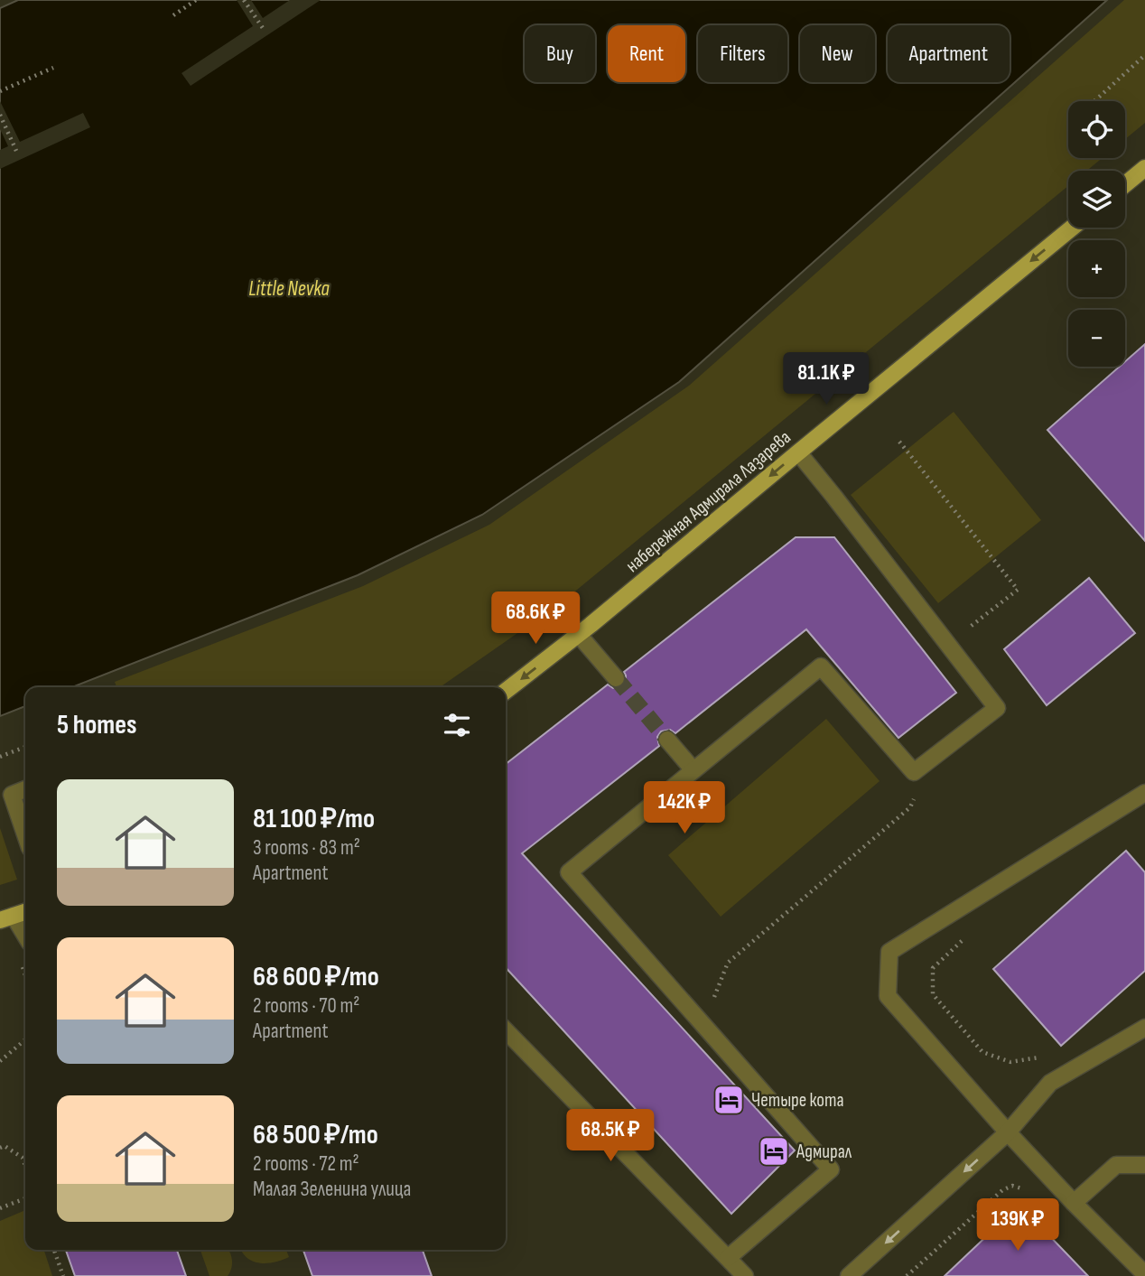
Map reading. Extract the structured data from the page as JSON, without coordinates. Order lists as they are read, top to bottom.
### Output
{
  "streets": {
    "main road": ["набережная Адмирала Лазарева"]
  },
  "one_way": ["набережная Адмирала Лазарева"],
  "water": ["Little Nevka"],
  "places": {
    "hotel": ["Четыре кота", "Адмирал"]
  },
  "page": {
    "chip": [
      "Buy",
      "Rent",
      "Filters",
      "New",
      "Apartment"
    ],
    "map_buttons": ["+", "−"],
    "price": [
      "81.1K ₽",
      "68.6K ₽",
      "142K ₽",
      "68.5K ₽",
      "139K ₽"
    ],
    "heading": "5 homes",
    "list": [
      {
        "name": "81 100 ₽/mo",
        "note": "3 rooms · 83 m² · Apartment"
      },
      {
        "name": "68 600 ₽/mo",
        "note": "2 rooms · 70 m² · Apartment"
      },
      {
        "name": "68 500 ₽/mo",
        "note": "2 rooms · 72 m² · Малая Зеленина улица"
      }
    ]
  }
}
